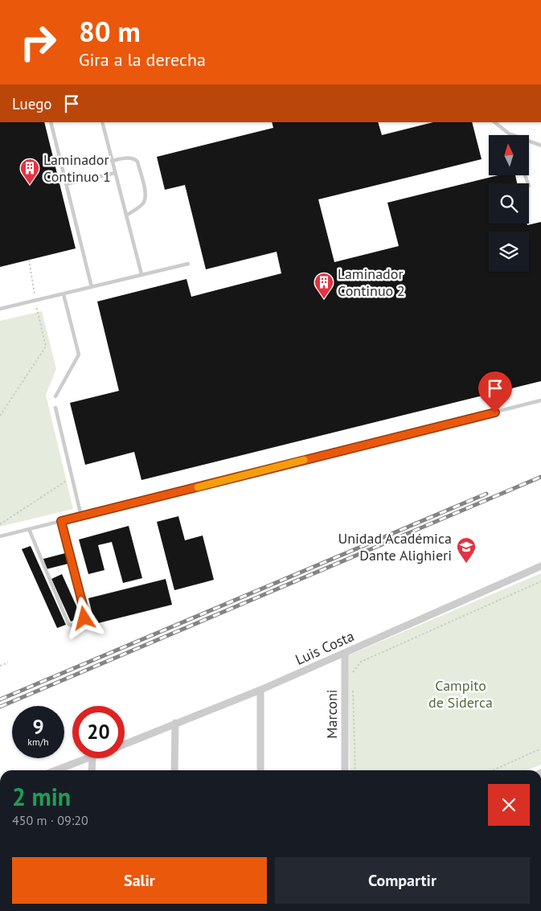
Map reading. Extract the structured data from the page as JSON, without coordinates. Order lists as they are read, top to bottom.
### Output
{
  "streets": {
    "street": ["Luis Costa", "Marconi"]
  },
  "crossings": [
    ["Luis Costa", "Marconi"]
  ],
  "parks": ["Campito de Siderca"],
  "places": {
    "building": ["Laminador Continuo 1", "Laminador Continuo 2"],
    "school or university": ["Unidad Académica Dante Alighieri"]
  },
  "north": "top",
  "page": {
    "turn": ["80 m", "Gira a la derecha"],
    "then": "Luego",
    "speed": "9 km/h",
    "limit": "20",
    "heading": ["2 min", "450 m · 09:20"],
    "buttons": ["Salir", "Compartir"]
  }
}
